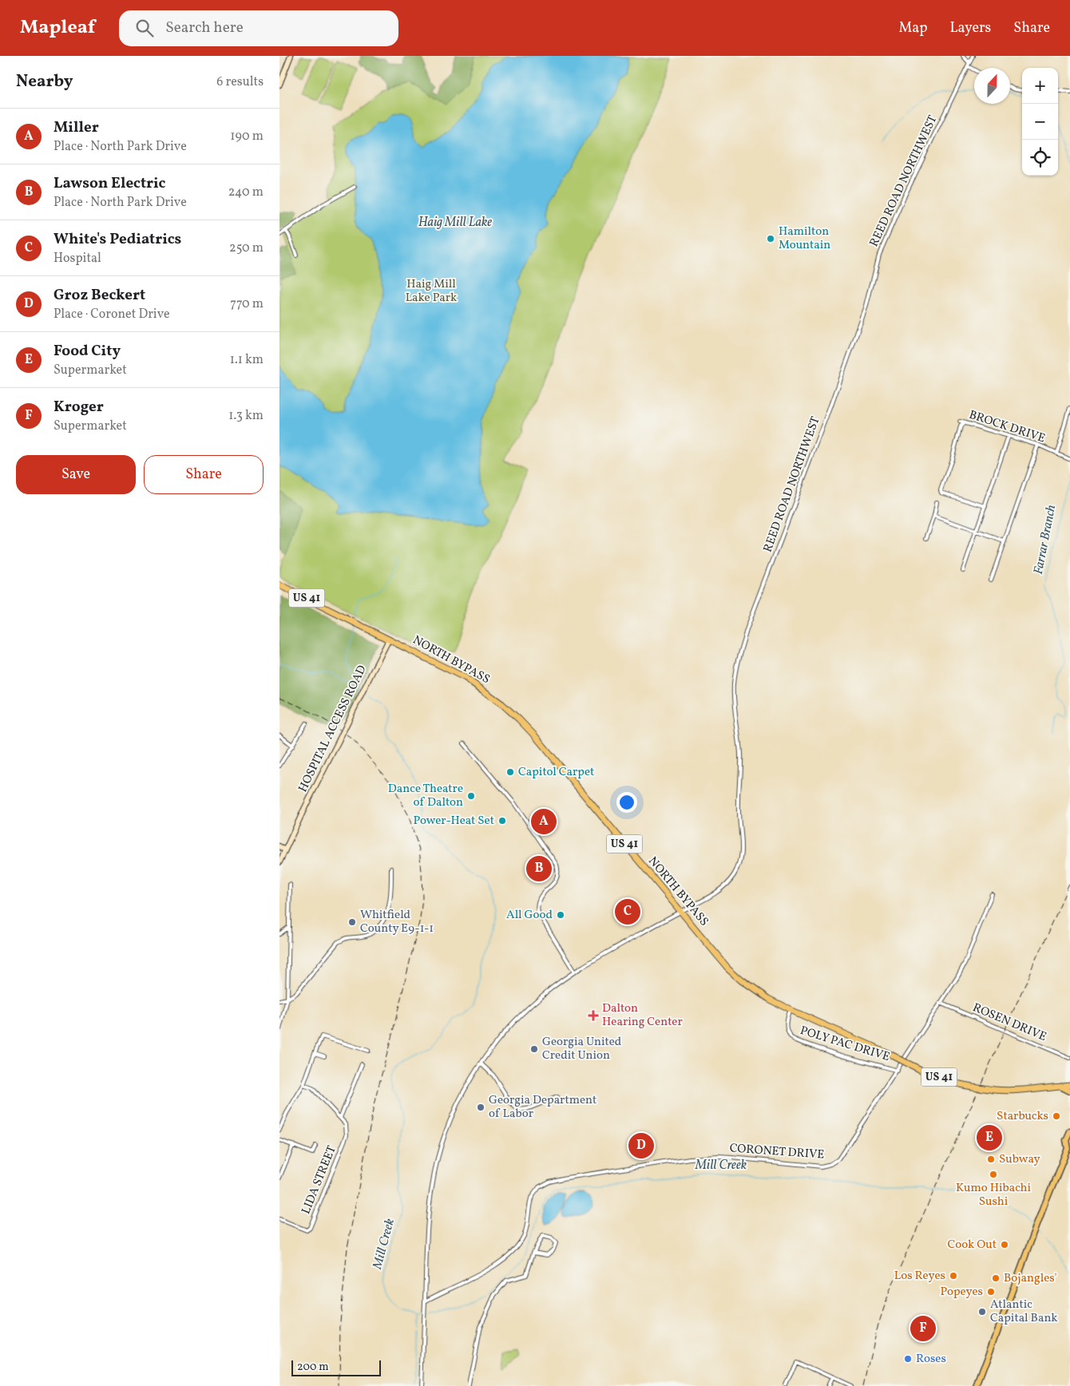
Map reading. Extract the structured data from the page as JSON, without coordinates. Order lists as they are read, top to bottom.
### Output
{
  "streets": {
    "highway": ["US 41", "NORTH BYPASS"],
    "main road": ["HOSPITAL ACCESS ROAD"],
    "street": [
      "REED ROAD NORTHWEST",
      "BROCK DRIVE",
      "ROSEN DRIVE",
      "POLY PAC DRIVE",
      "CORONET DRIVE",
      "LIDA STREET"
    ]
  },
  "crossings": [
    ["REED ROAD NORTHWEST", "NORTH BYPASS"],
    ["REED ROAD NORTHWEST", "CORONET DRIVE"],
    ["NORTH BYPASS", "HOSPITAL ACCESS ROAD"],
    ["NORTH BYPASS", "POLY PAC DRIVE"],
    ["ROSEN DRIVE", "CORONET DRIVE"],
    ["POLY PAC DRIVE", "CORONET DRIVE"]
  ],
  "water": ["Haig Mill Lake", "Farrar Branch", "Mill Creek"],
  "parks": ["Haig Mill Lake Park"],
  "places": {
    "other": [
      "Hamilton Mountain",
      "Capitol Carpet",
      "Dance Theatre of Dalton",
      "Power-Heat Set",
      "All Good",
      "Whitfield County E9-1-1",
      "Georgia United Credit Union",
      "Georgia Department of Labor",
      "Starbucks",
      "Subway",
      "Kumo Hibachi Sushi",
      "Cook Out",
      "Los Reyes",
      "Bojangles'",
      "Popeyes",
      "Atlantic Capital Bank",
      "Roses"
    ],
    "health": ["Dalton Hearing Center"]
  },
  "scale_bar": "200 m",
  "north": "top",
  "page": {
    "header": "Mapleaf",
    "search": "Search here",
    "nav": ["Map", "Layers", "Share"],
    "heading": ["Nearby", "6 results"],
    "map_buttons": ["+", "−"],
    "list": [
      {
        "mark": "A",
        "name": "Miller",
        "note": "Place · North Park Drive",
        "value": "190 m"
      },
      {
        "mark": "B",
        "name": "Lawson Electric",
        "note": "Place · North Park Drive",
        "value": "240 m"
      },
      {
        "mark": "C",
        "name": "White's Pediatrics",
        "note": "Hospital",
        "value": "250 m"
      },
      {
        "mark": "D",
        "name": "Groz Beckert",
        "note": "Place · Coronet Drive",
        "value": "770 m"
      },
      {
        "mark": "E",
        "name": "Food City",
        "note": "Supermarket",
        "value": "1.1 km"
      },
      {
        "mark": "F",
        "name": "Kroger",
        "note": "Supermarket",
        "value": "1.3 km"
      }
    ],
    "buttons": ["Save", "Share"],
    "pins": [
      "A",
      "B",
      "C",
      "E",
      "D",
      "F"
    ],
    "scale": "200 m"
  }
}
